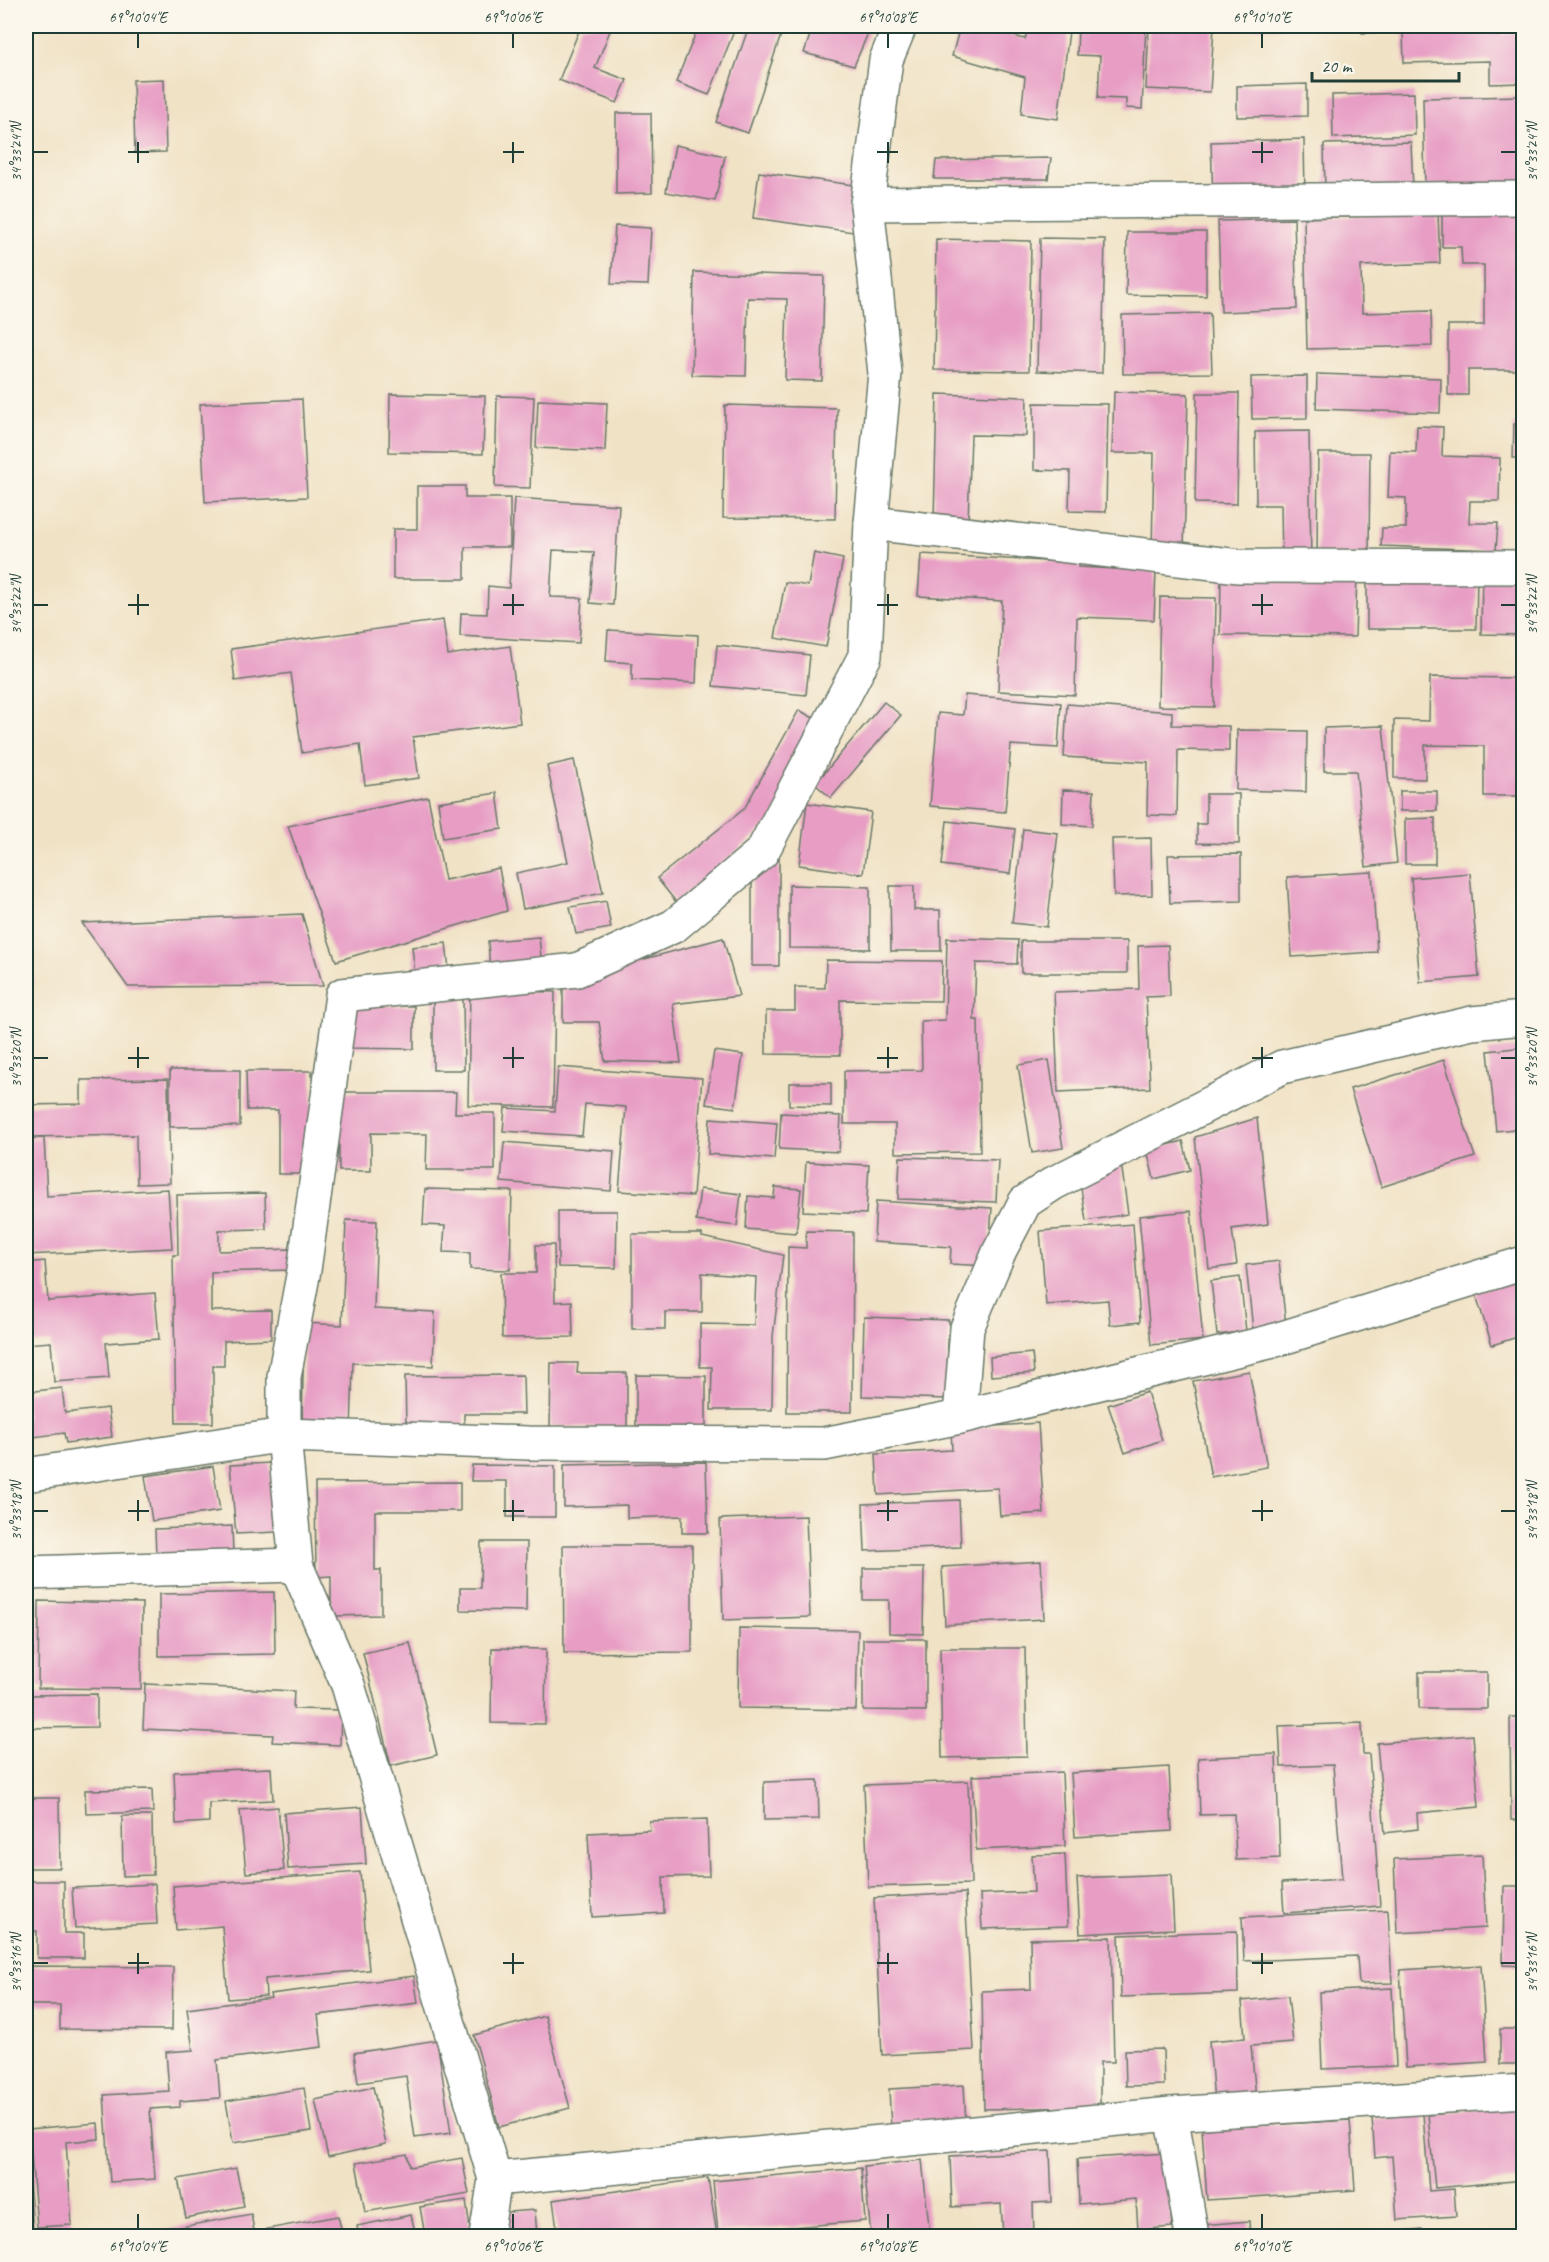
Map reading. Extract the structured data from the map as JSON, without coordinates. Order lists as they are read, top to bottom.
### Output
{
  "scale_bar": "20 m",
  "coordinates": [
    "69°10'04\"E",
    "69°10'06\"E",
    "69°10'08\"E",
    "69°10'10\"E",
    "34°33'24\"N",
    "34°33'22\"N",
    "34°33'20\"N",
    "34°33'18\"N",
    "34°33'16\"N"
  ]
}
